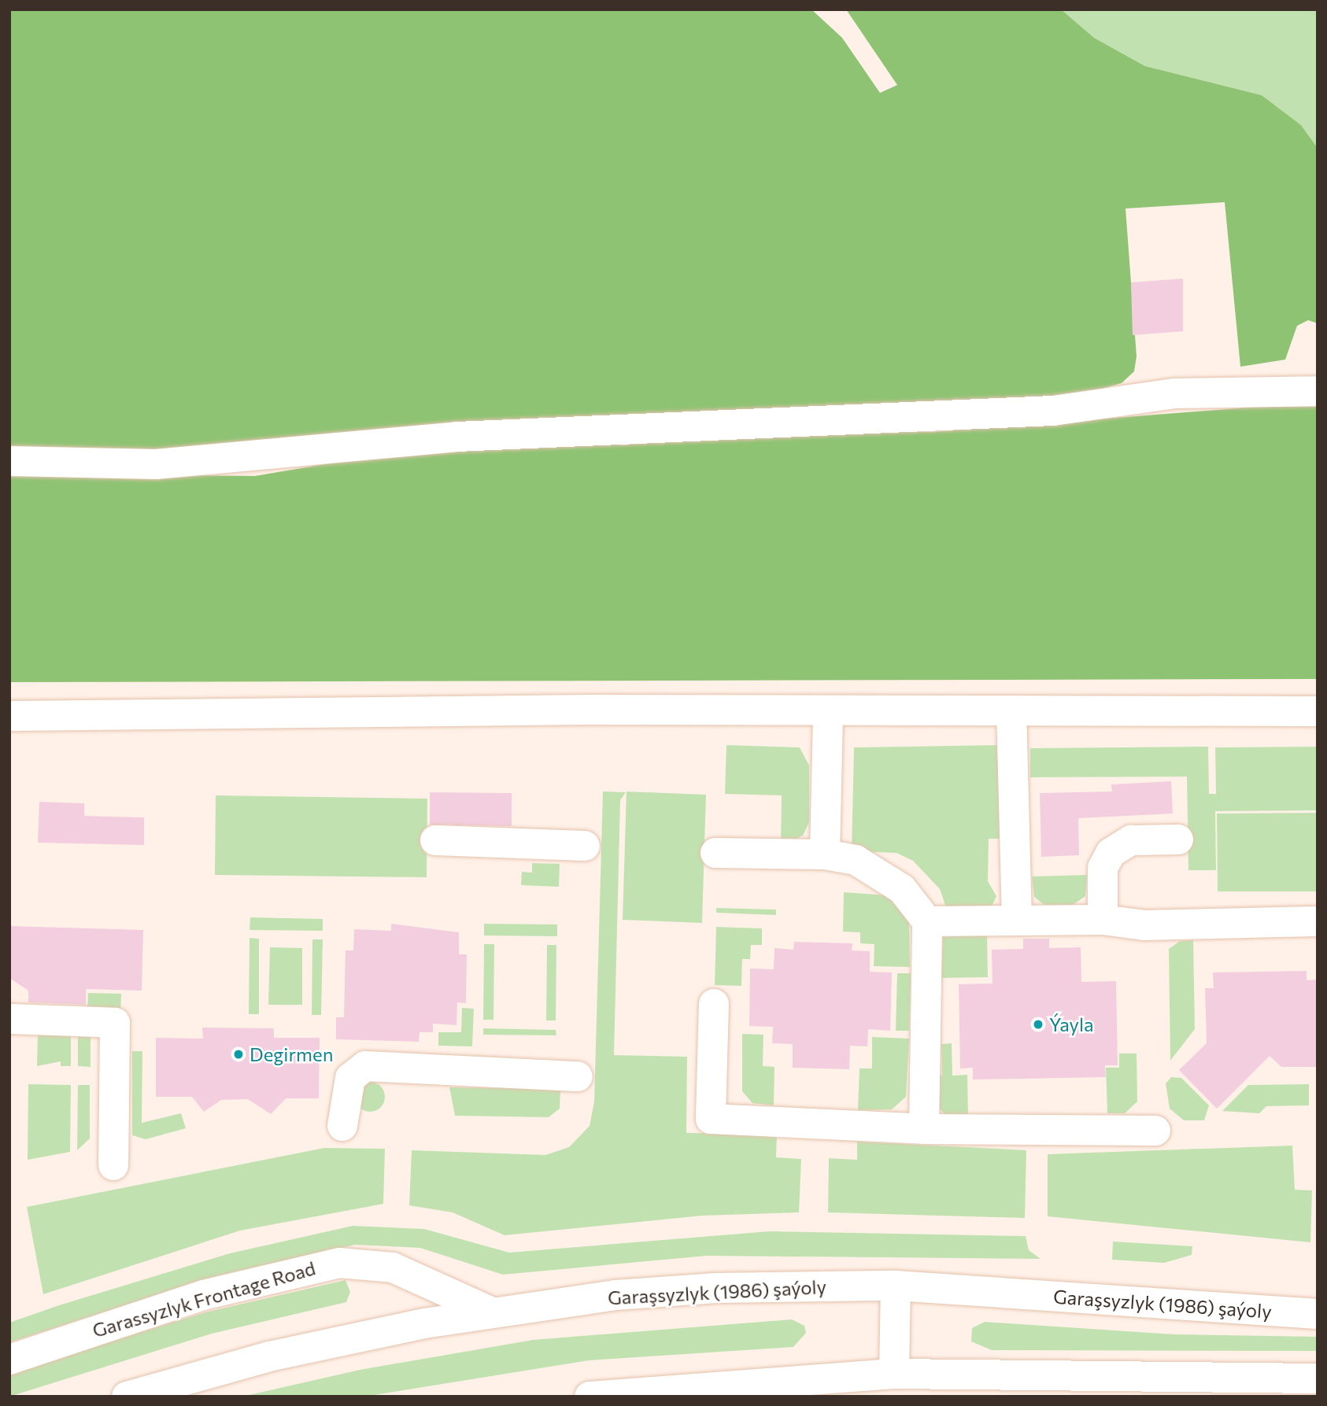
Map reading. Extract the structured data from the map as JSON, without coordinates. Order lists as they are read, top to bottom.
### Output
{
  "streets": {
    "street": ["Garaşsyzlyk (1986) şaýoly", "Garassyzlyk Frontage Road"]
  },
  "crossings": [
    ["Garaşsyzlyk (1986) şaýoly", "Garassyzlyk Frontage Road"]
  ],
  "places": ["Ýayla", "Degirmen"]
}
